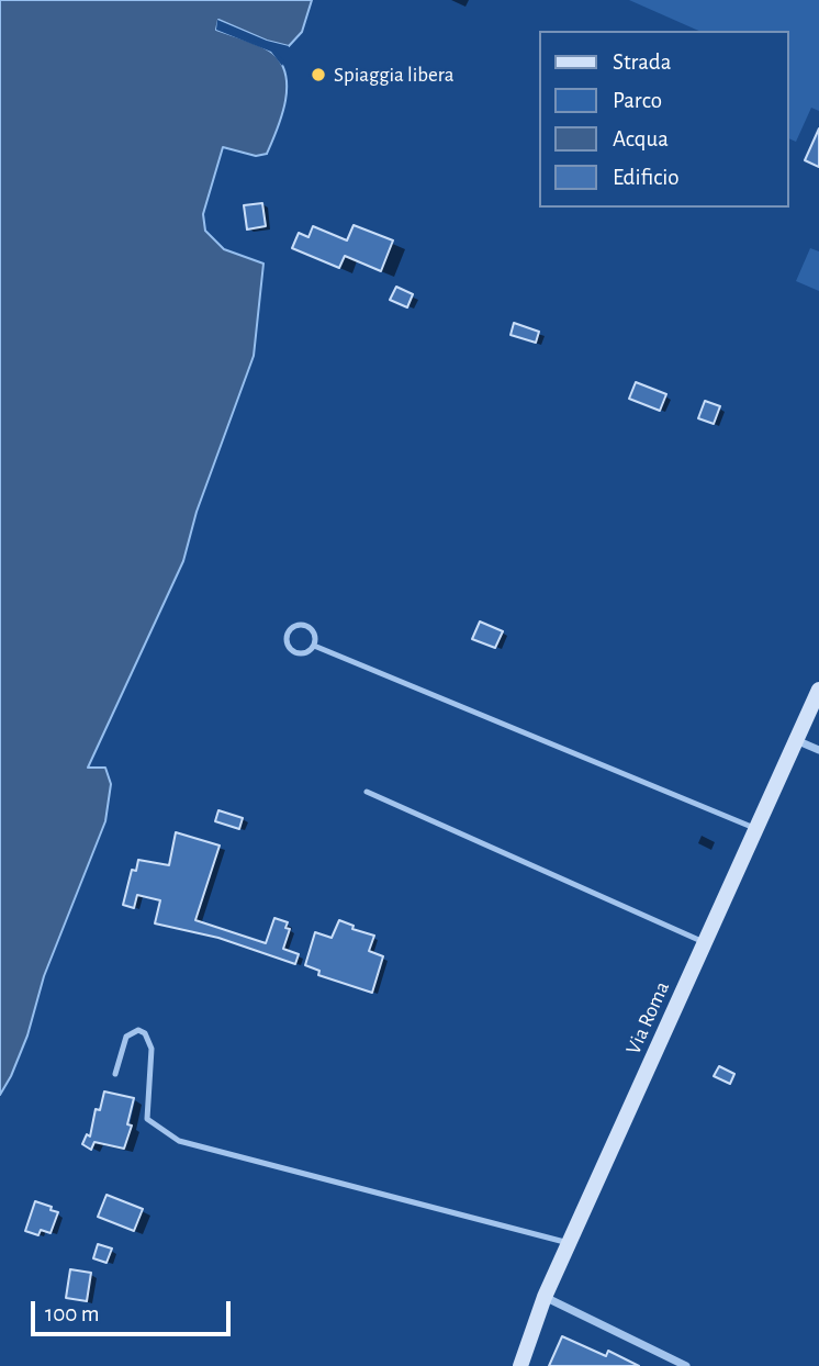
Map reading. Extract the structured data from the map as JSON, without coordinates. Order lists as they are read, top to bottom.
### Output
{
  "streets": {
    "street": ["Via Roma"]
  },
  "places": ["Spiaggia libera"],
  "legend": [
    "Strada",
    "Parco",
    "Acqua",
    "Edificio"
  ],
  "scale_bar": "100 m"
}
